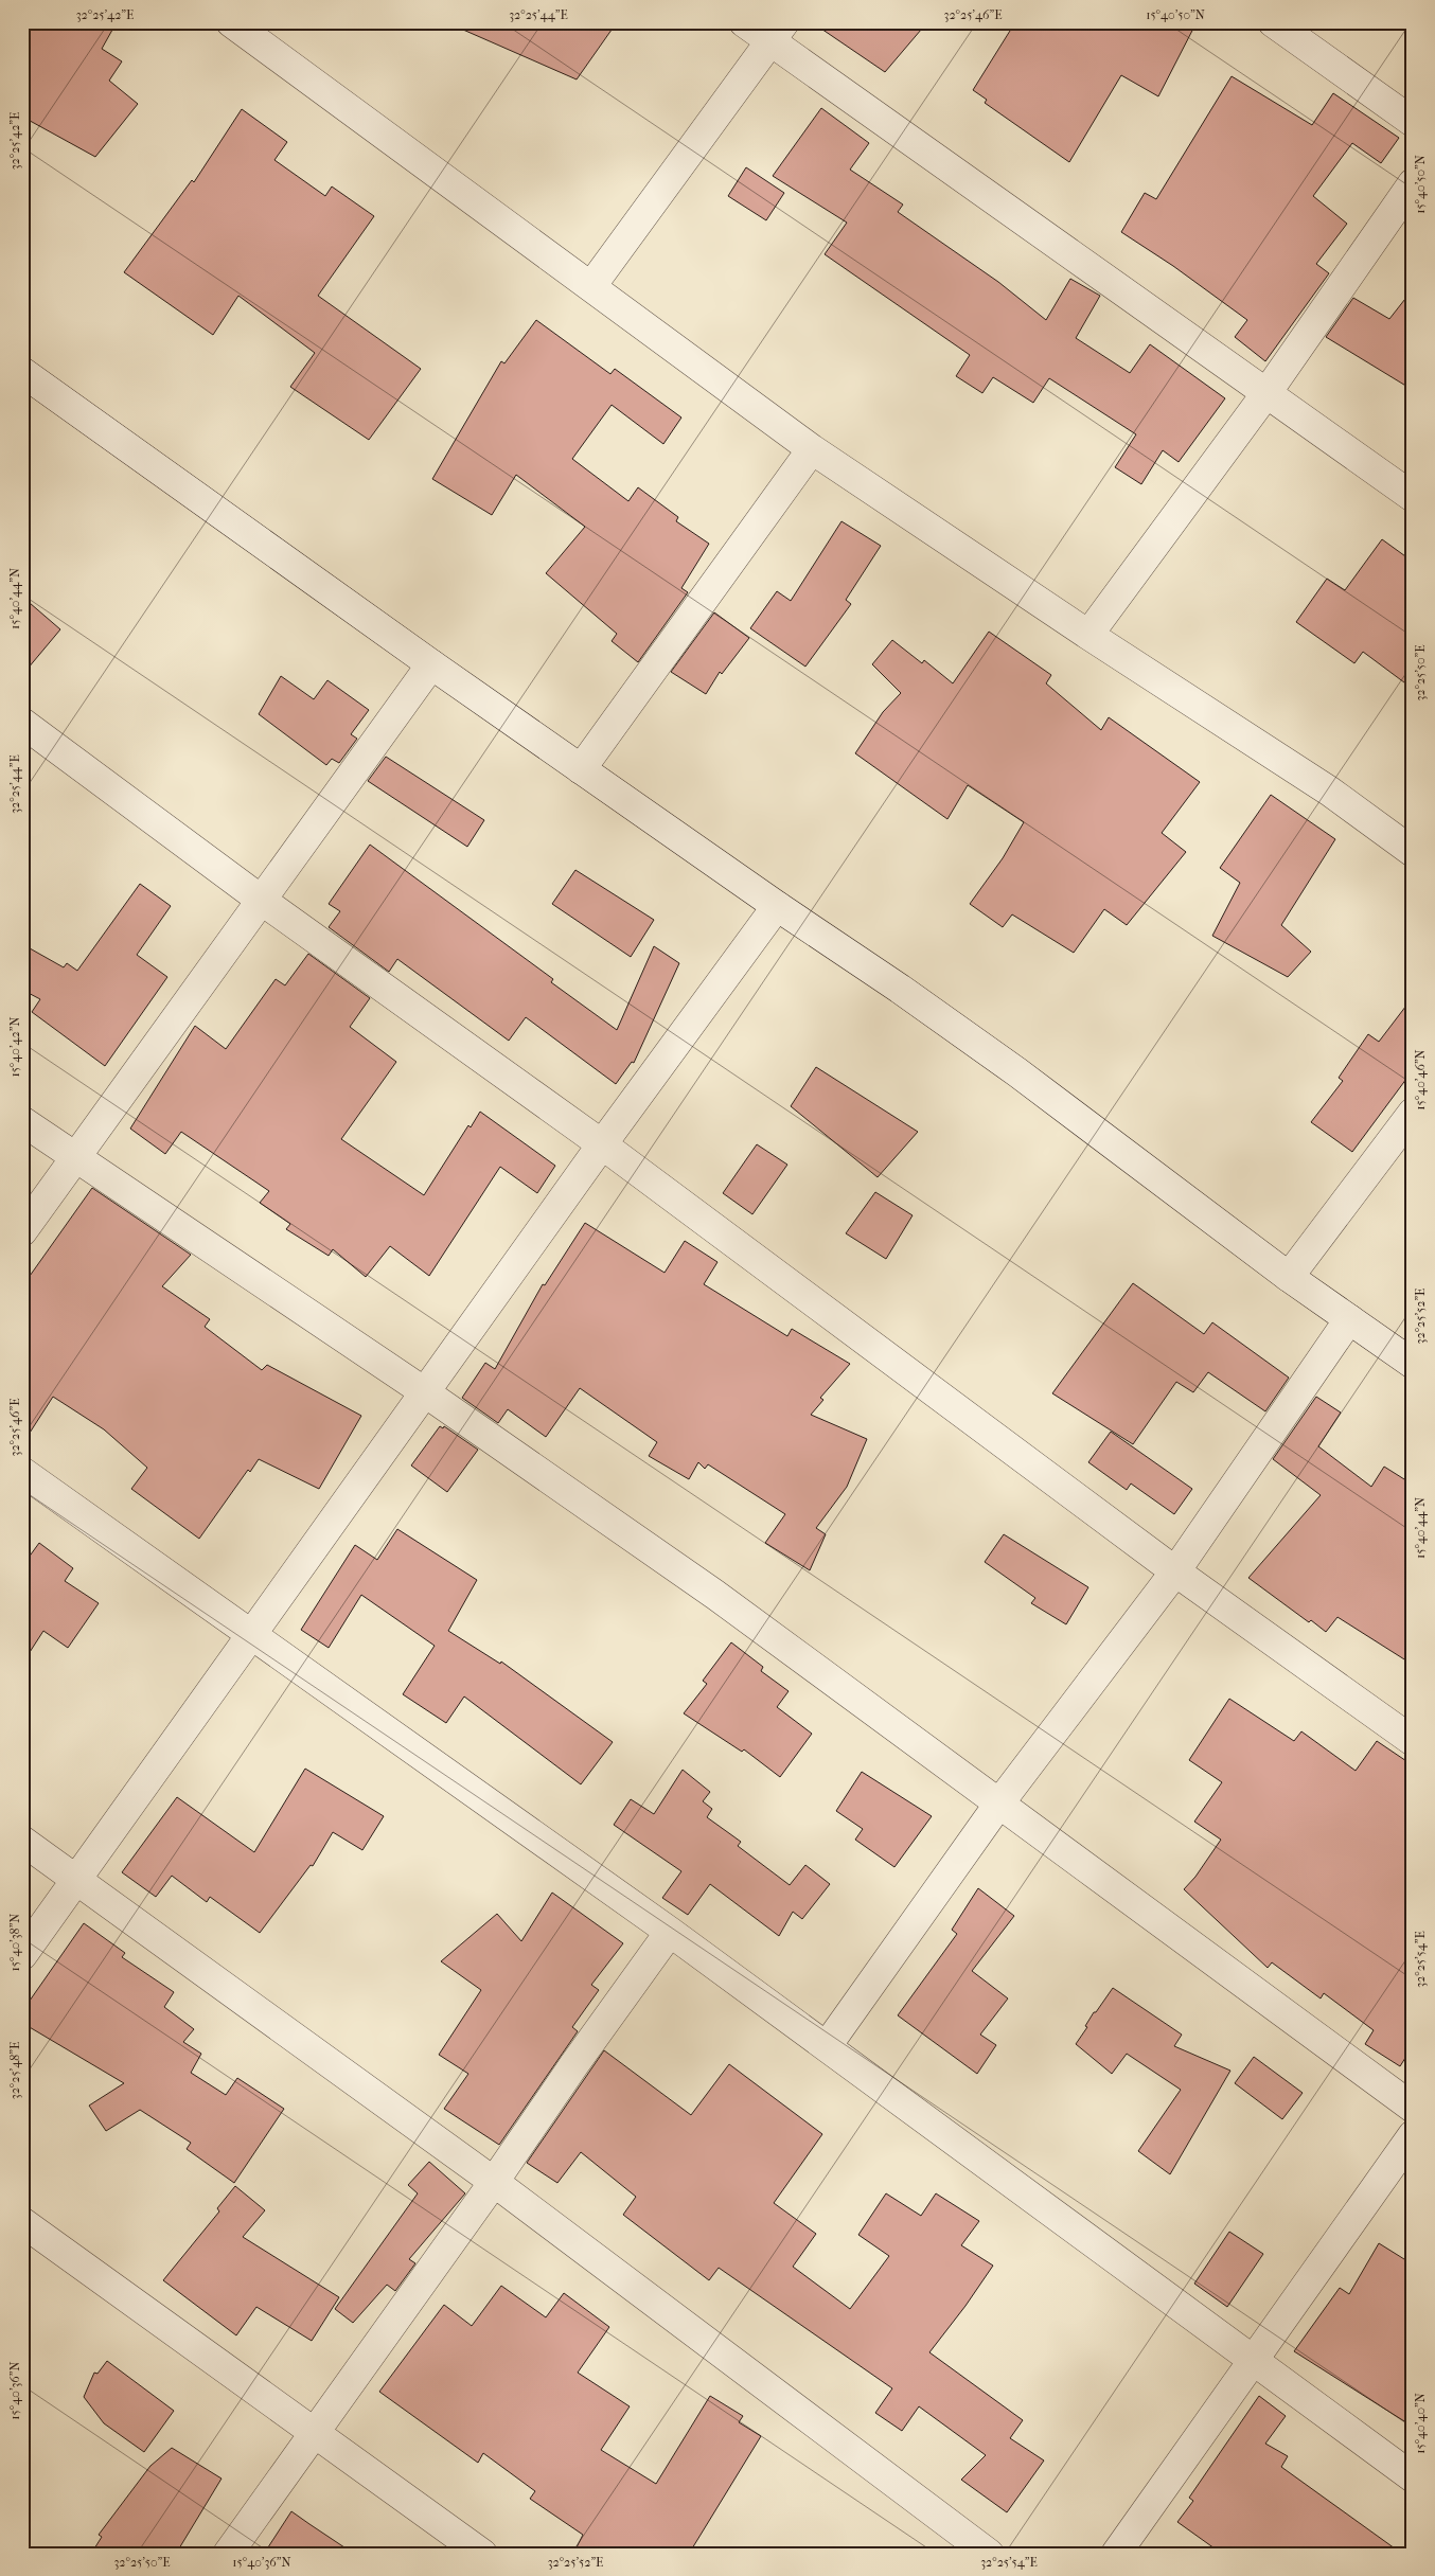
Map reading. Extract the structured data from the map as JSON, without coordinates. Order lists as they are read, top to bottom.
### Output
{
  "coordinates": [
    "32°25'42\"E",
    "32°25'44\"E",
    "32°25'46\"E",
    "15°40'50\"N",
    "15°40'44\"N",
    "32°25'50\"E",
    "15°40'42\"N",
    "15°40'46\"N",
    "32°25'52\"E",
    "15°40'38\"N",
    "32°25'54\"E",
    "32°25'48\"E",
    "15°40'36\"N",
    "15°40'40\"N"
  ]
}
